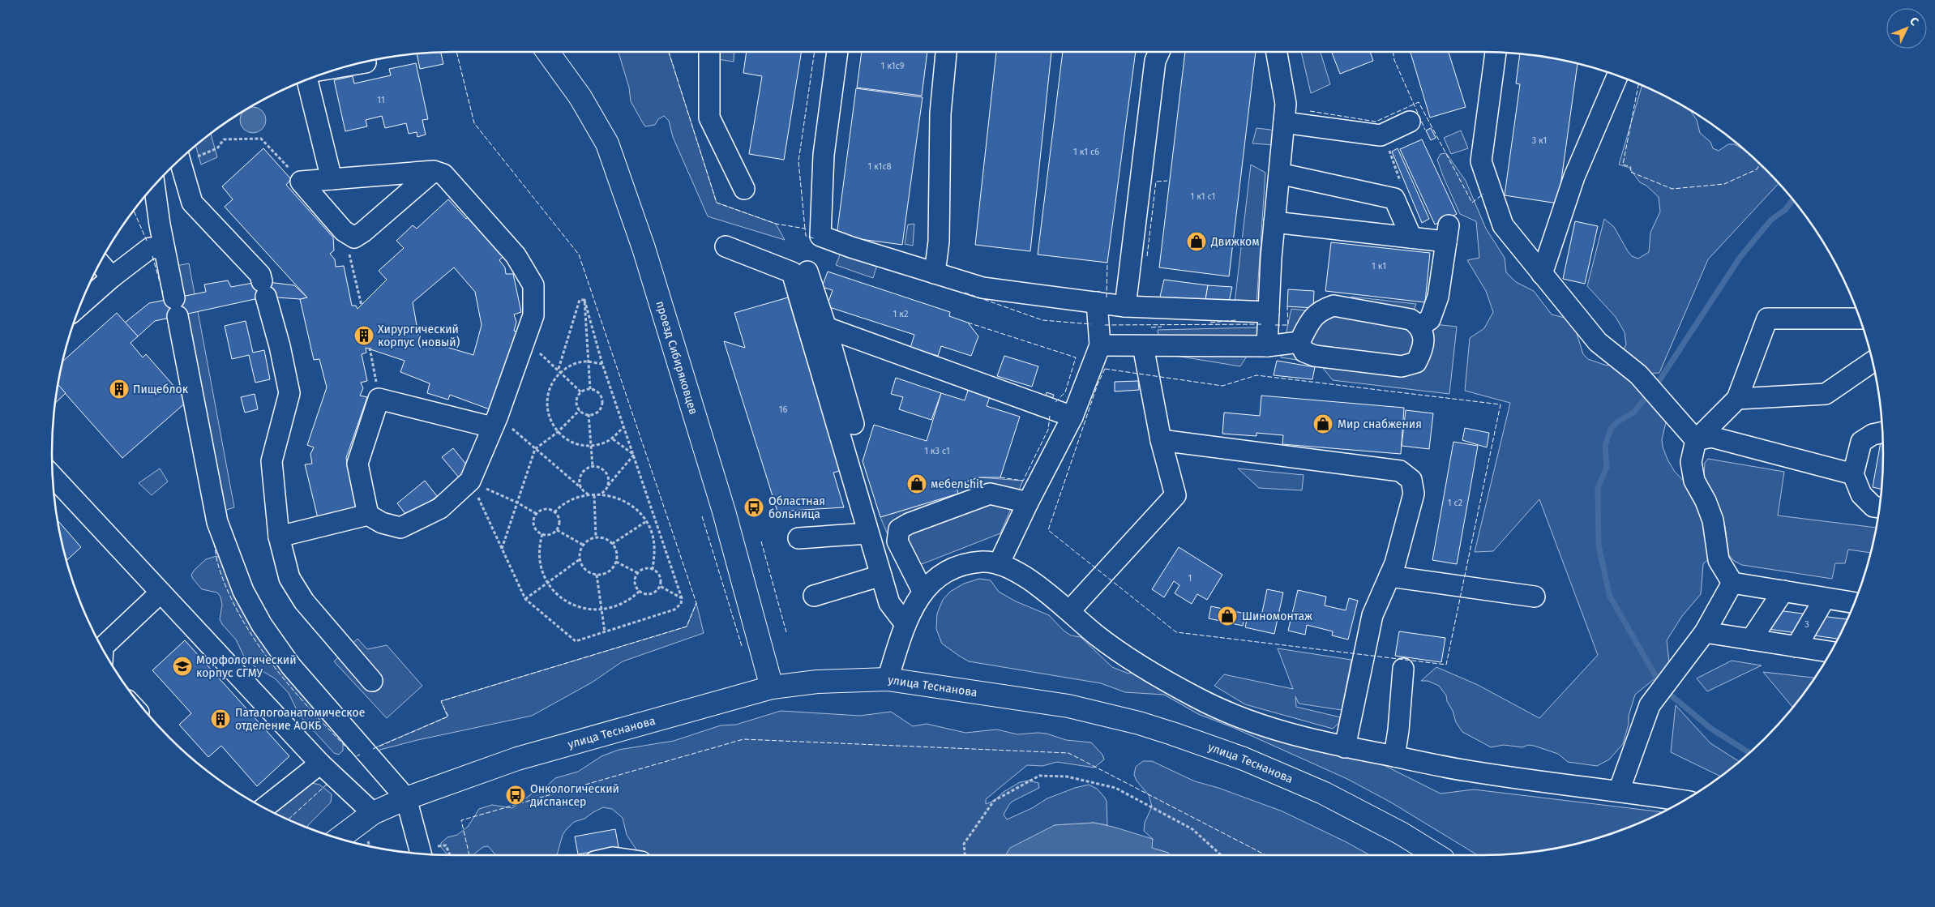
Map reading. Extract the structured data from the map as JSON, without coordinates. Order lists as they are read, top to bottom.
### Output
{
  "streets": {
    "main road": ["проезд Сибиряковцев", "улица Теснанова"]
  },
  "crossings": [
    ["проезд Сибиряковцев", "улица Теснанова"]
  ],
  "places": {
    "shop": [
      "Движком",
      "Мир снабжения",
      "мебельhit",
      "Шиномонтаж"
    ],
    "building": ["Хирургический корпус (новый)", "Пищеблок", "Паталогоанатомическое отделение АОКБ"],
    "bus stop": ["Областная больница", "Онкологический диспансер"],
    "school or university": ["Морфологический корпус СГМУ"]
  },
  "house_numbers": [
    "1 к1с9",
    "11",
    "3 к1",
    "1 к1 с6",
    "1 к1с8",
    "1 к1 с1",
    "1 к1",
    "1 к2",
    "16",
    "1 к3 с1",
    "1 с2",
    "1",
    "3"
  ],
  "north": "top right"
}
